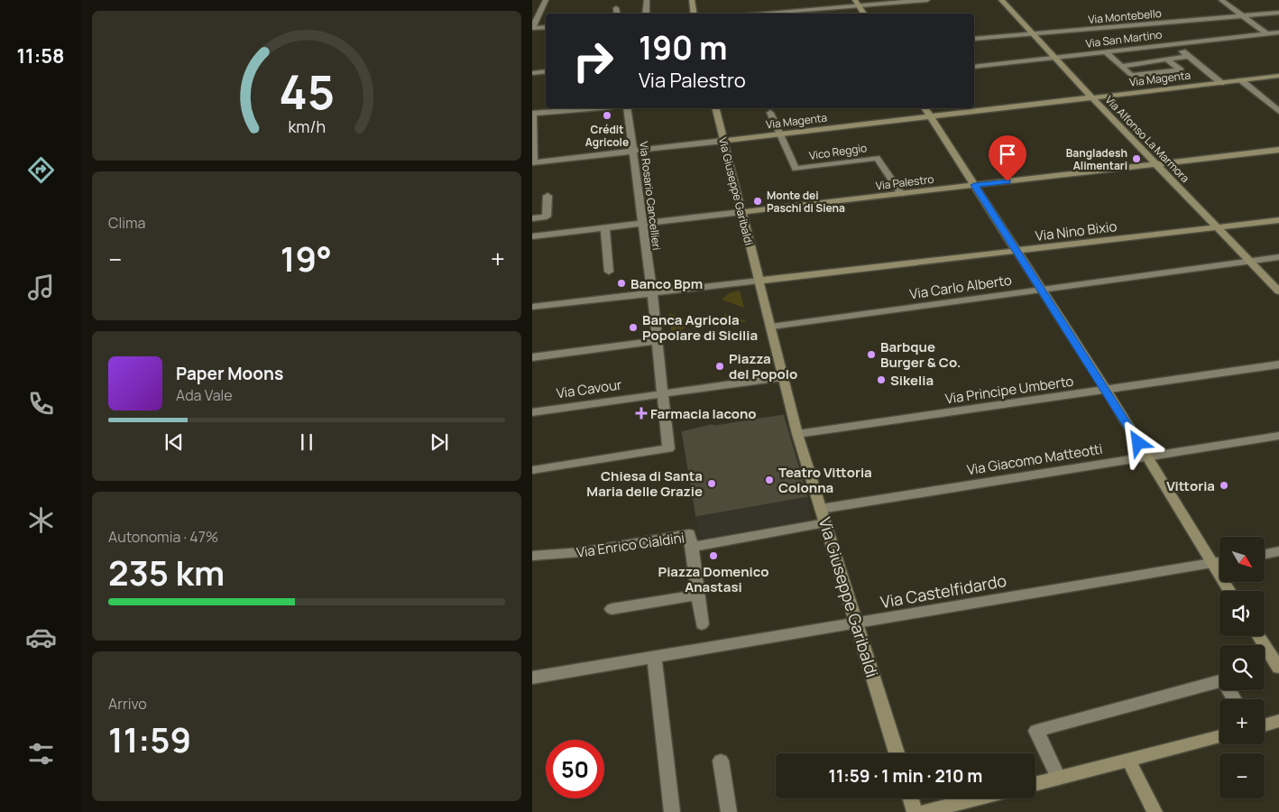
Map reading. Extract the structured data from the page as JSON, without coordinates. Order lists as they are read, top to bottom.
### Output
{
  "streets": {
    "main road": [
      "Via Magenta",
      "Via Alfonso La Marmora",
      "Via Palestro",
      "Via Giuseppe Garibaldi",
      "Via Nino Bixio"
    ],
    "street": [
      "Via Montebello",
      "Via San Martino",
      "Vico Reggio",
      "Via Rosario Cancellieri",
      "Via Carlo Alberto",
      "Via Cavour",
      "Via Principe Umberto",
      "Via Giacomo Matteotti",
      "Via Enrico Cialdini",
      "Via Castelfidardo"
    ]
  },
  "crossings": [
    ["Via Montebello", "Via Alfonso La Marmora"],
    ["Via San Martino", "Via Alfonso La Marmora"],
    ["Via Magenta", "Via Alfonso La Marmora"],
    ["Via Magenta", "Vico Reggio"],
    ["Via Magenta", "Via Giuseppe Garibaldi"],
    ["Via Magenta", "Via Rosario Cancellieri"],
    ["Via Alfonso La Marmora", "Via Palestro"],
    ["Via Alfonso La Marmora", "Via Nino Bixio"],
    ["Via Alfonso La Marmora", "Via Carlo Alberto"],
    ["Vico Reggio", "Via Palestro"],
    ["Via Palestro", "Via Giuseppe Garibaldi"],
    ["Via Palestro", "Via Rosario Cancellieri"],
    ["Via Giuseppe Garibaldi", "Via Nino Bixio"],
    ["Via Giuseppe Garibaldi", "Via Carlo Alberto"],
    ["Via Giuseppe Garibaldi", "Via Cavour"],
    ["Via Giuseppe Garibaldi", "Via Principe Umberto"],
    ["Via Giuseppe Garibaldi", "Via Giacomo Matteotti"],
    ["Via Giuseppe Garibaldi", "Via Enrico Cialdini"],
    ["Via Giuseppe Garibaldi", "Via Castelfidardo"],
    ["Via Rosario Cancellieri", "Via Cavour"]
  ],
  "places": {
    "other": [
      "Crédit Agricole",
      "Bangladesh Alimentari",
      "Monte dei Paschi di Siena",
      "Banco Bpm",
      "Banca Agricola Popolare di Sicilia",
      "Barbque Burger & Co.",
      "Piazza del Popolo",
      "Sikelia",
      "Teatro Vittoria Colonna",
      "Chiesa di Santa Maria delle Grazie",
      "Vittoria",
      "Piazza Domenico Anastasi"
    ],
    "health": ["Farmacia Iacono"]
  },
  "north": "bottom right",
  "page": {
    "tabs": "11:58",
    "turn": ["190 m", "Via Palestro"],
    "tile": [
      "Clima",
      ["Autonomia · 47%", "235 km"],
      ["Arrivo", "11:59"]
    ],
    "heat": ["−", "19°", "+"],
    "song": ["Paper Moons", "Ada Vale"],
    "map_buttons": ["+", "−"],
    "limit": "50",
    "trip": "11:59 · 1 min · 210 m",
    "gauge": ["45", "km/h"]
  }
}
